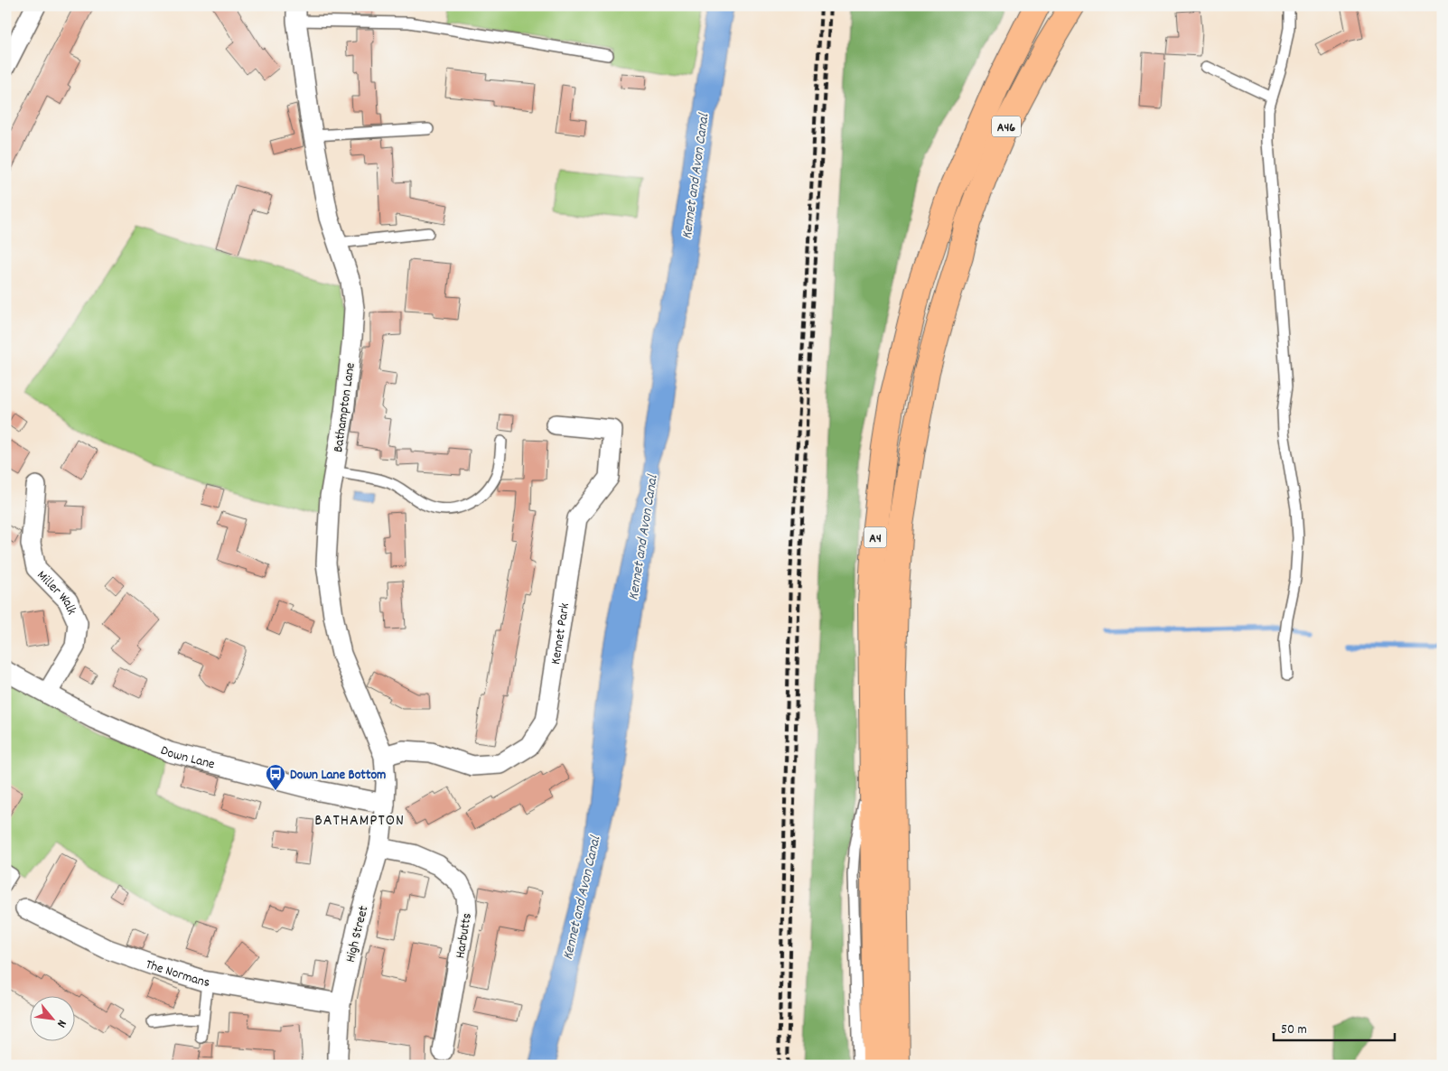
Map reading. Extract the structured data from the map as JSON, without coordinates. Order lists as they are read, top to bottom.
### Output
{
  "streets": {
    "highway": ["A46", "A4"],
    "street": [
      "Bathampton Lane",
      "Miller Walk",
      "Kennet Park",
      "Down Lane",
      "High Street",
      "Harbutts",
      "The Normans"
    ]
  },
  "crossings": [
    ["A46", "A4"],
    ["Bathampton Lane", "Kennet Park"],
    ["Bathampton Lane", "Down Lane"],
    ["Bathampton Lane", "High Street"],
    ["Miller Walk", "Down Lane"],
    ["Down Lane", "High Street"],
    ["High Street", "Harbutts"],
    ["High Street", "The Normans"]
  ],
  "districts": ["BATHAMPTON"],
  "water": ["Kennet and Avon Canal"],
  "places": {
    "bus stop": ["Down Lane Bottom"]
  },
  "scale_bar": "50 m",
  "north": "bottom right"
}
